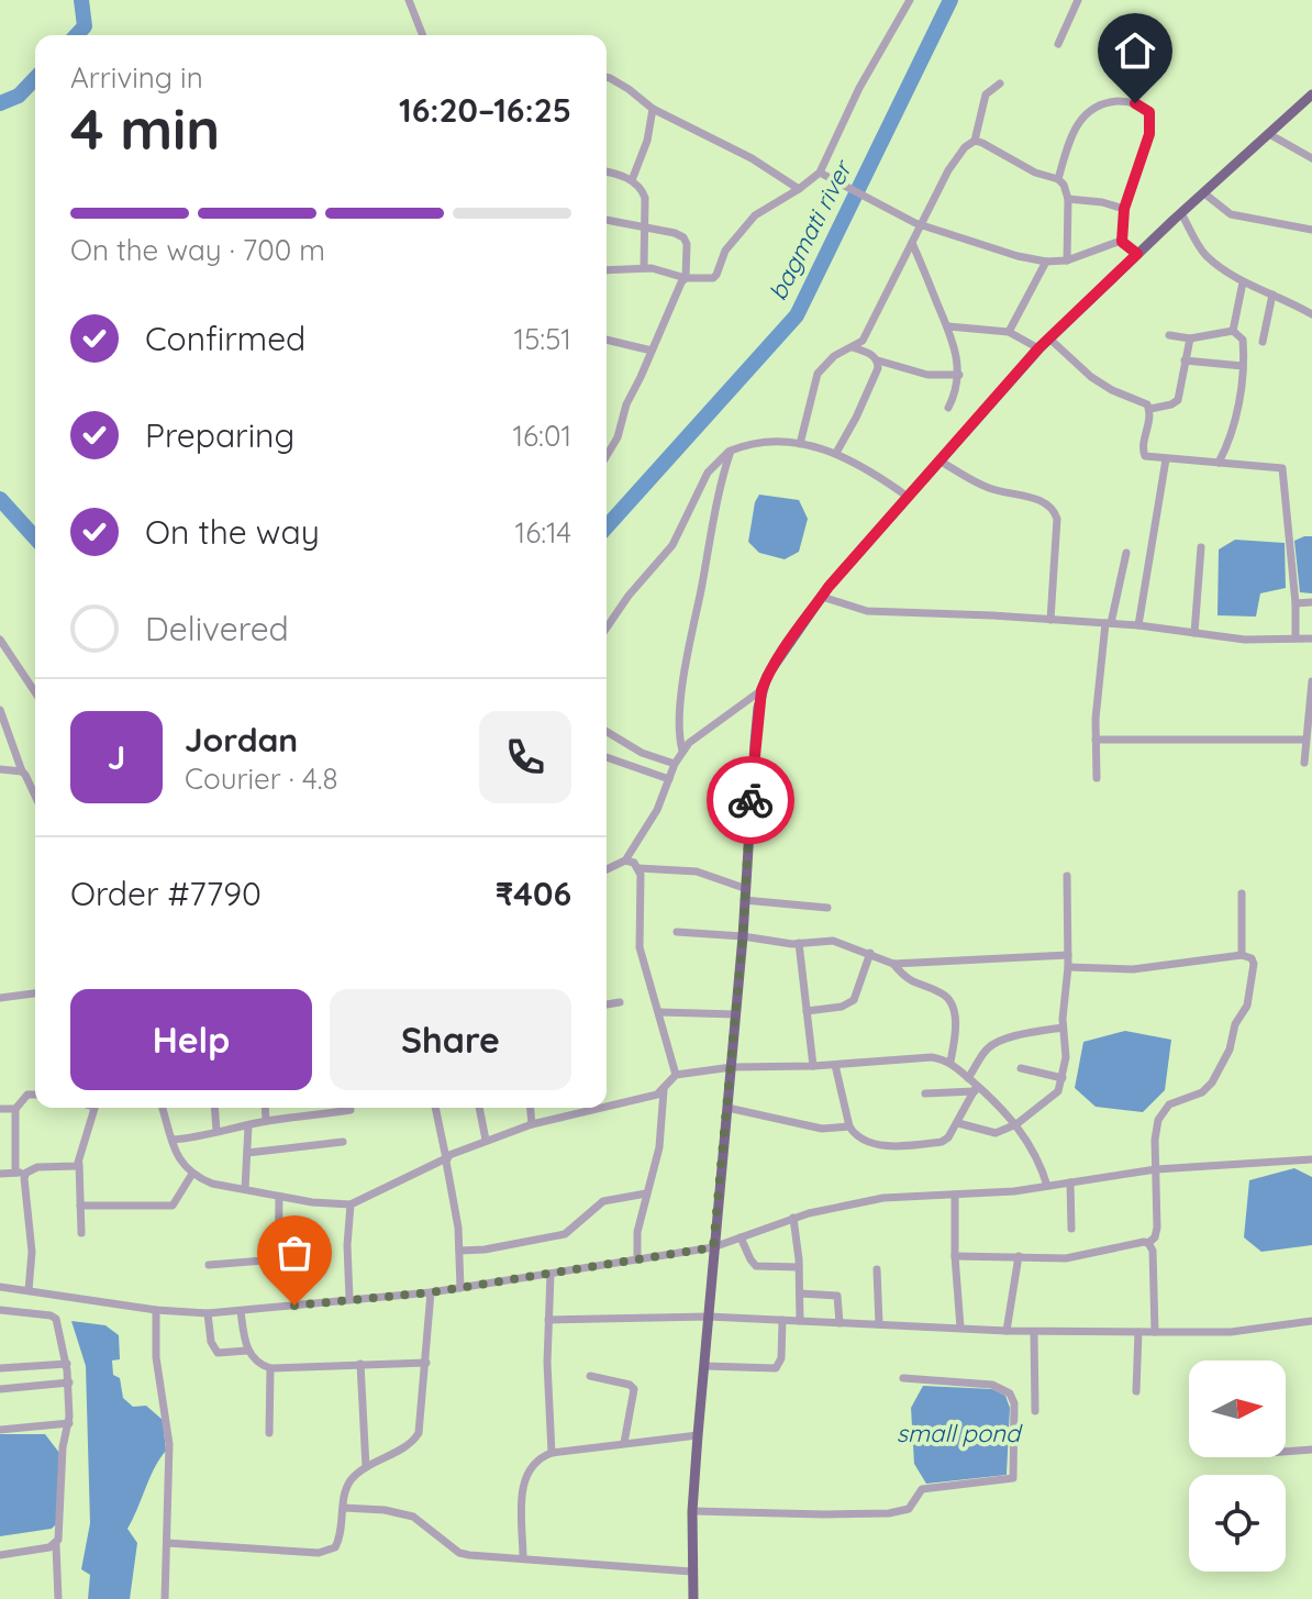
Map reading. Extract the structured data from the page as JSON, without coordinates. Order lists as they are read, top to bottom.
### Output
{
  "water": ["bagmati river", "small pond"],
  "north": "right",
  "page": {
    "heading": ["4 min", "Arriving in", "16:20–16:25"],
    "panel": [
      "Jordan",
      "Courier · 4.8",
      "Order #7790",
      "₹406"
    ],
    "bar": "On the way · 700 m",
    "list": [
      ["Confirmed", "15:51"],
      ["Preparing", "16:01"],
      ["On the way", "16:14"],
      "Delivered"
    ],
    "round": "J",
    "buttons": ["Help", "Share"]
  }
}
